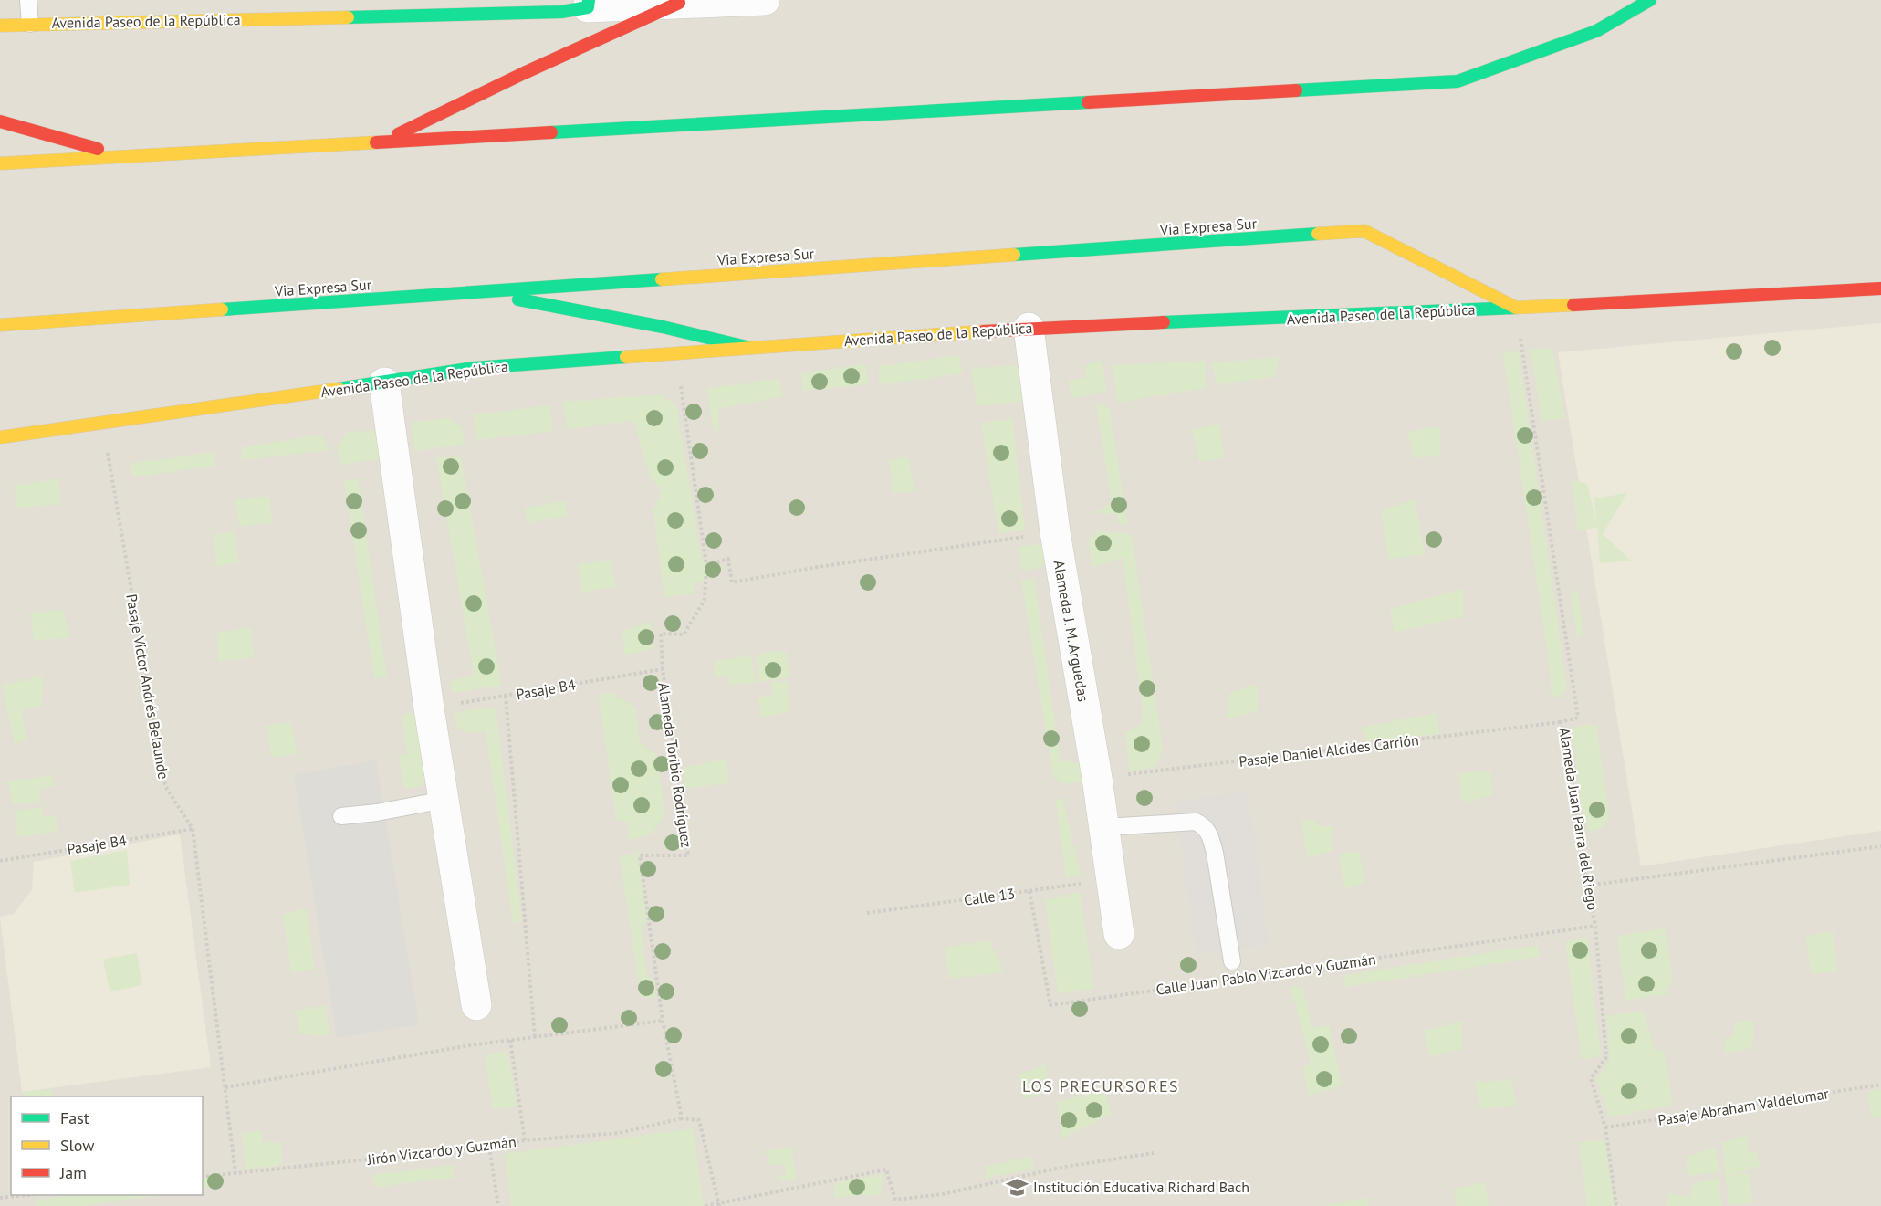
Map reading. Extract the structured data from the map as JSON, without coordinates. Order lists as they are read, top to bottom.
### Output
{
  "streets": {
    "main road": ["Avenida Paseo de la República", "Via Expresa Sur"],
    "street": ["Alameda J. M. Arguedas"],
    "path": [
      "Pasaje Víctor Andrés Belaunde",
      "Pasaje B4",
      "Pasaje Daniel Alcides Carrión",
      "Alameda Toribio Rodríguez",
      "Alameda Juan Parra del Riego",
      "Calle 13",
      "Calle Juan Pablo Vizcardo y Guzmán",
      "Pasaje Abraham Valdelomar",
      "Jirón Vizcardo y Guzmán"
    ]
  },
  "crossings": [
    ["Avenida Paseo de la República", "Via Expresa Sur"],
    ["Avenida Paseo de la República", "Alameda J. M. Arguedas"],
    ["Avenida Paseo de la República", "Pasaje Víctor Andrés Belaunde"],
    ["Avenida Paseo de la República", "Alameda Juan Parra del Riego"],
    ["Via Expresa Sur", "Alameda Juan Parra del Riego"],
    ["Alameda J. M. Arguedas", "Pasaje Daniel Alcides Carrión"],
    ["Alameda J. M. Arguedas", "Calle 13"],
    ["Pasaje Víctor Andrés Belaunde", "Pasaje B4"],
    ["Pasaje Víctor Andrés Belaunde", "Jirón Vizcardo y Guzmán"],
    ["Pasaje B4", "Alameda Toribio Rodríguez"],
    ["Pasaje Daniel Alcides Carrión", "Alameda Juan Parra del Riego"],
    ["Alameda Toribio Rodríguez", "Jirón Vizcardo y Guzmán"],
    ["Alameda Juan Parra del Riego", "Calle Juan Pablo Vizcardo y Guzmán"],
    ["Alameda Juan Parra del Riego", "Pasaje Abraham Valdelomar"],
    ["Calle 13", "Calle Juan Pablo Vizcardo y Guzmán"]
  ],
  "districts": ["LOS PRECURSORES"],
  "places": {
    "school or university": ["Institución Educativa Richard Bach"]
  },
  "legend": ["Fast", "Slow", "Jam"]
}
